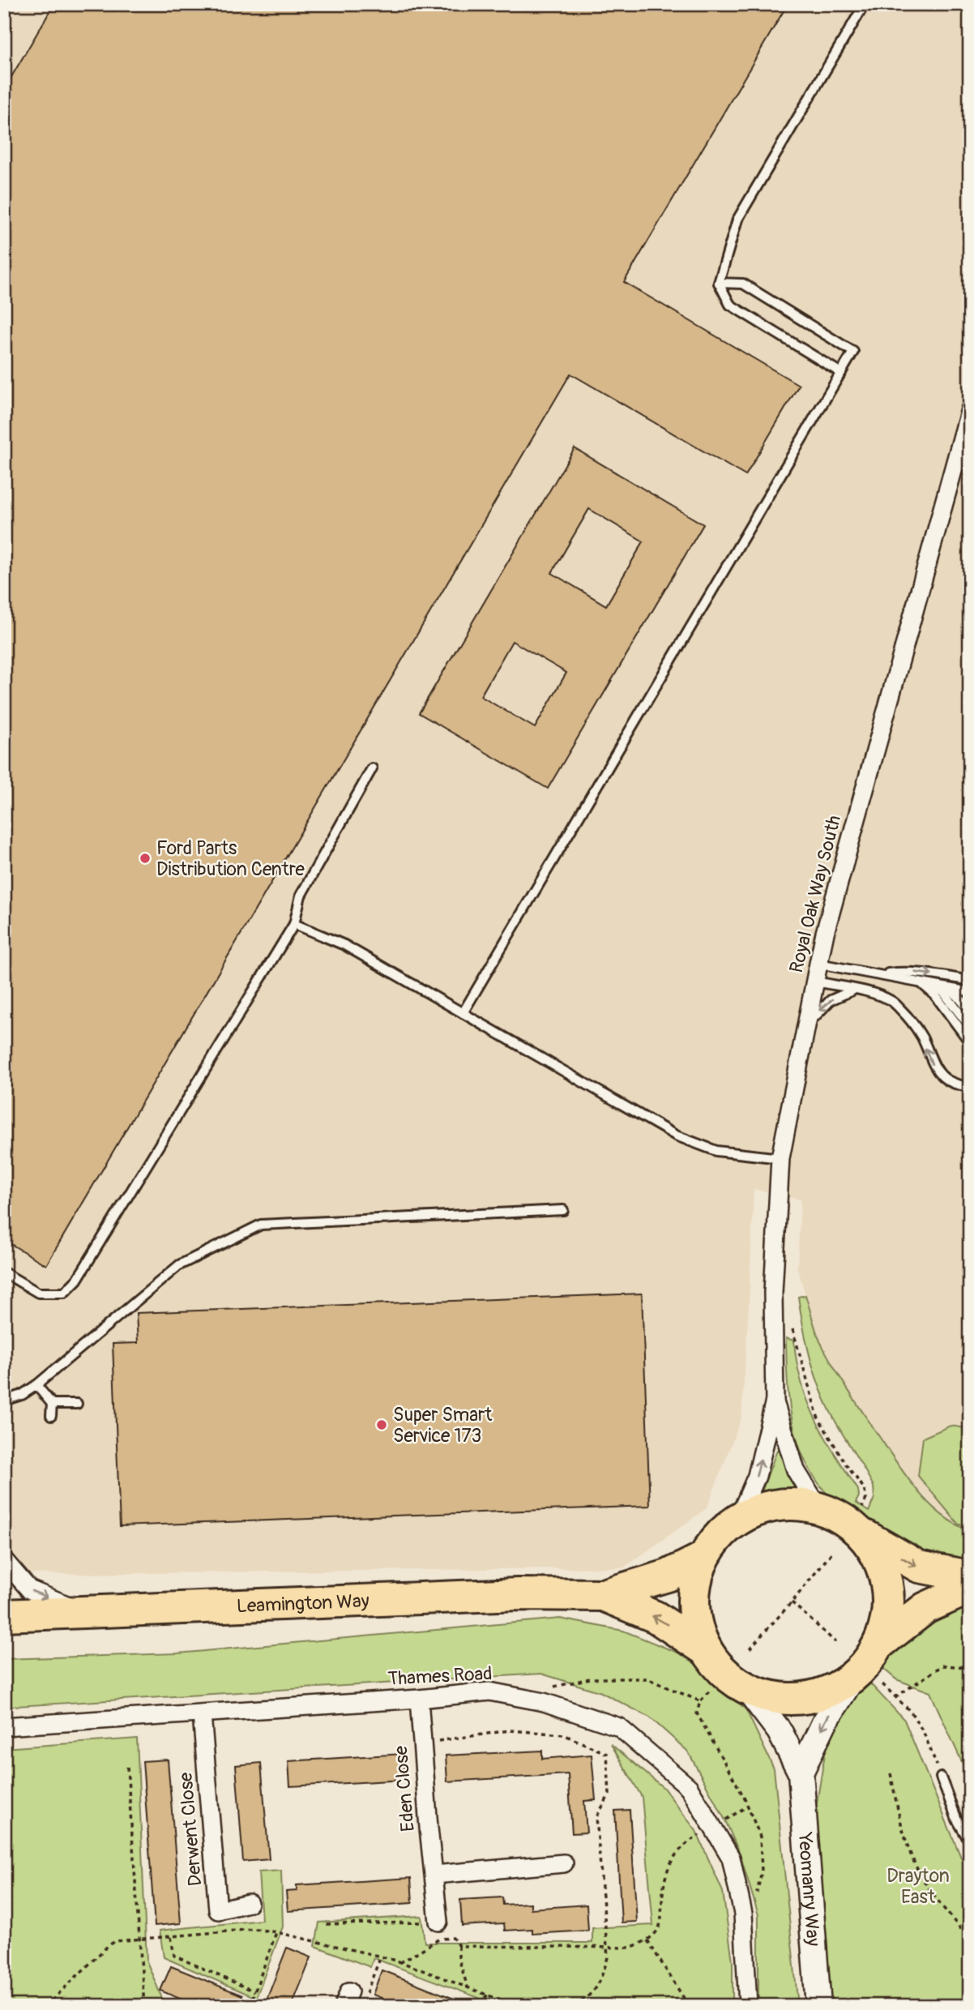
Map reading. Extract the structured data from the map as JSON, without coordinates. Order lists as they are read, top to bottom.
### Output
{
  "streets": {
    "highway": ["Leamington Way"],
    "street": [
      "Royal Oak Way South",
      "Thames Road",
      "Eden Close",
      "Derwent Close",
      "Yeomanry Way"
    ]
  },
  "crossings": [
    ["Royal Oak Way South", "Leamington Way"],
    ["Royal Oak Way South", "Yeomanry Way"],
    ["Leamington Way", "Yeomanry Way"],
    ["Thames Road", "Eden Close"],
    ["Thames Road", "Derwent Close"]
  ],
  "parks": ["Drayton East"],
  "places": ["Ford Parts Distribution Centre", "Super Smart Service 173"]
}
